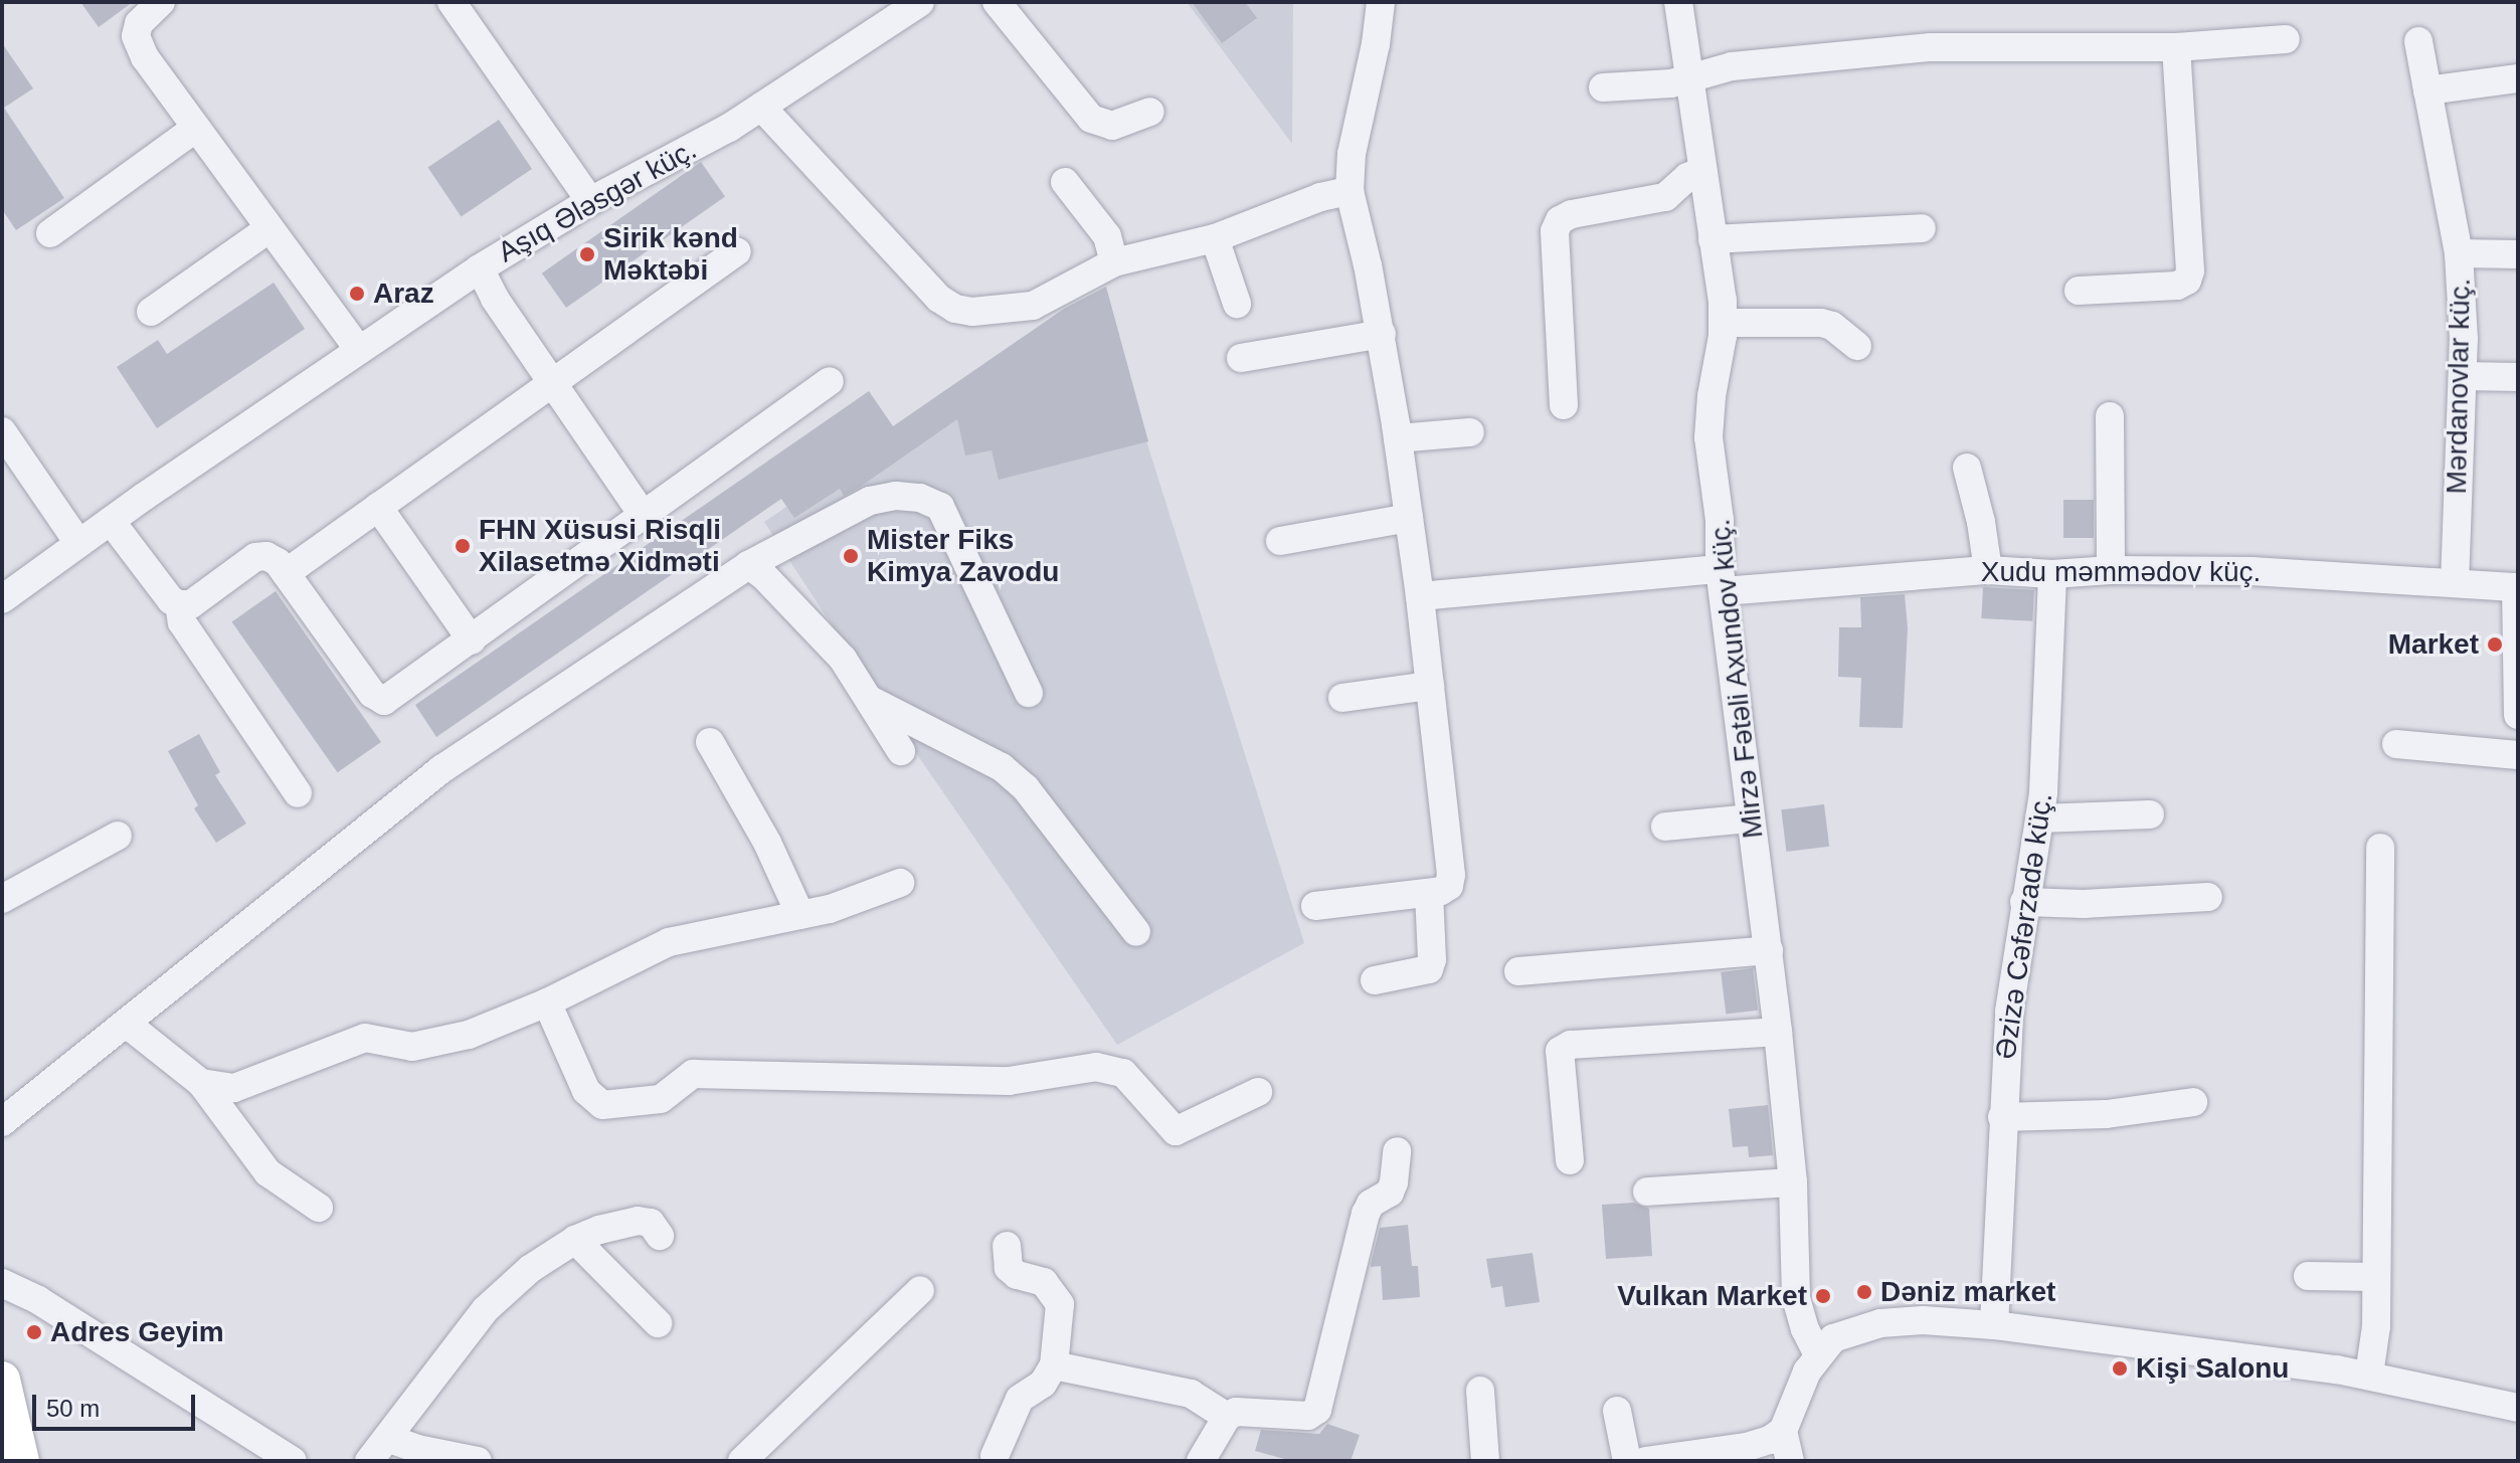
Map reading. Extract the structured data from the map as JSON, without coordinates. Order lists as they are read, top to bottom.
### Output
{
  "streets": {
    "street": [
      "Aşıq Ələsgər küç.",
      "Mərdanovlar küç.",
      "Xudu məmmədov küç.",
      "Mirzə Fətəli Axundov küç.",
      "Əzizə Cəfərzadə küç."
    ]
  },
  "crossings": [
    ["Mərdanovlar küç.", "Xudu məmmədov küç."],
    ["Xudu məmmədov küç.", "Mirzə Fətəli Axundov küç."],
    ["Xudu məmmədov küç.", "Əzizə Cəfərzadə küç."]
  ],
  "places": [
    "Sirik kənd Məktəbi",
    "Araz",
    "FHN Xüsusi Risqli Xilasetmə Xidməti",
    "Mister Fiks Kimya Zavodu",
    "Market",
    "Dəniz market",
    "Vulkan Market",
    "Adres Geyim",
    "Kişi Salonu"
  ],
  "scale_bar": "50 m"
}
